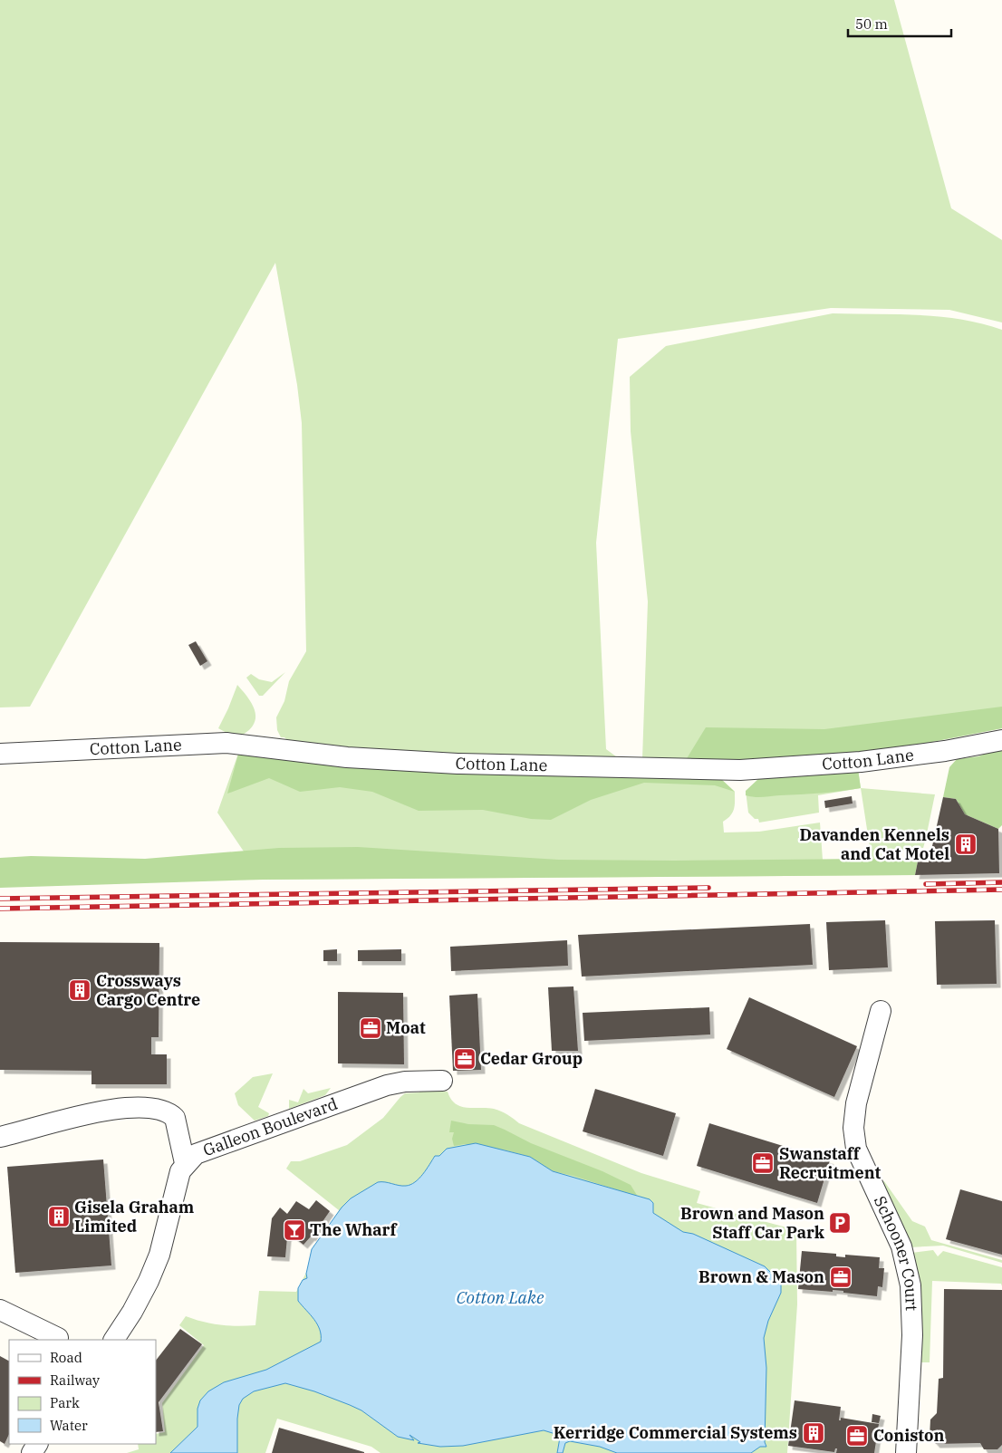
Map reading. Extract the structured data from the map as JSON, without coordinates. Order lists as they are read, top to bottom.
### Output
{
  "streets": {
    "street": ["Cotton Lane", "Galleon Boulevard", "Schooner Court"]
  },
  "water": ["Cotton Lake"],
  "places": {
    "building": [
      "Davanden Kennels and Cat Motel",
      "Crossways Cargo Centre",
      "Gisela Graham Limited",
      "Kerridge Commercial Systems"
    ],
    "office": [
      "Moat",
      "Cedar Group",
      "Swanstaff Recruitment",
      "Brown & Mason",
      "Coniston"
    ],
    "parking": ["Brown and Mason Staff Car Park"],
    "bar": ["The Wharf"]
  },
  "legend": [
    "Road",
    "Railway",
    "Park",
    "Water"
  ],
  "scale_bar": "50 m"
}
